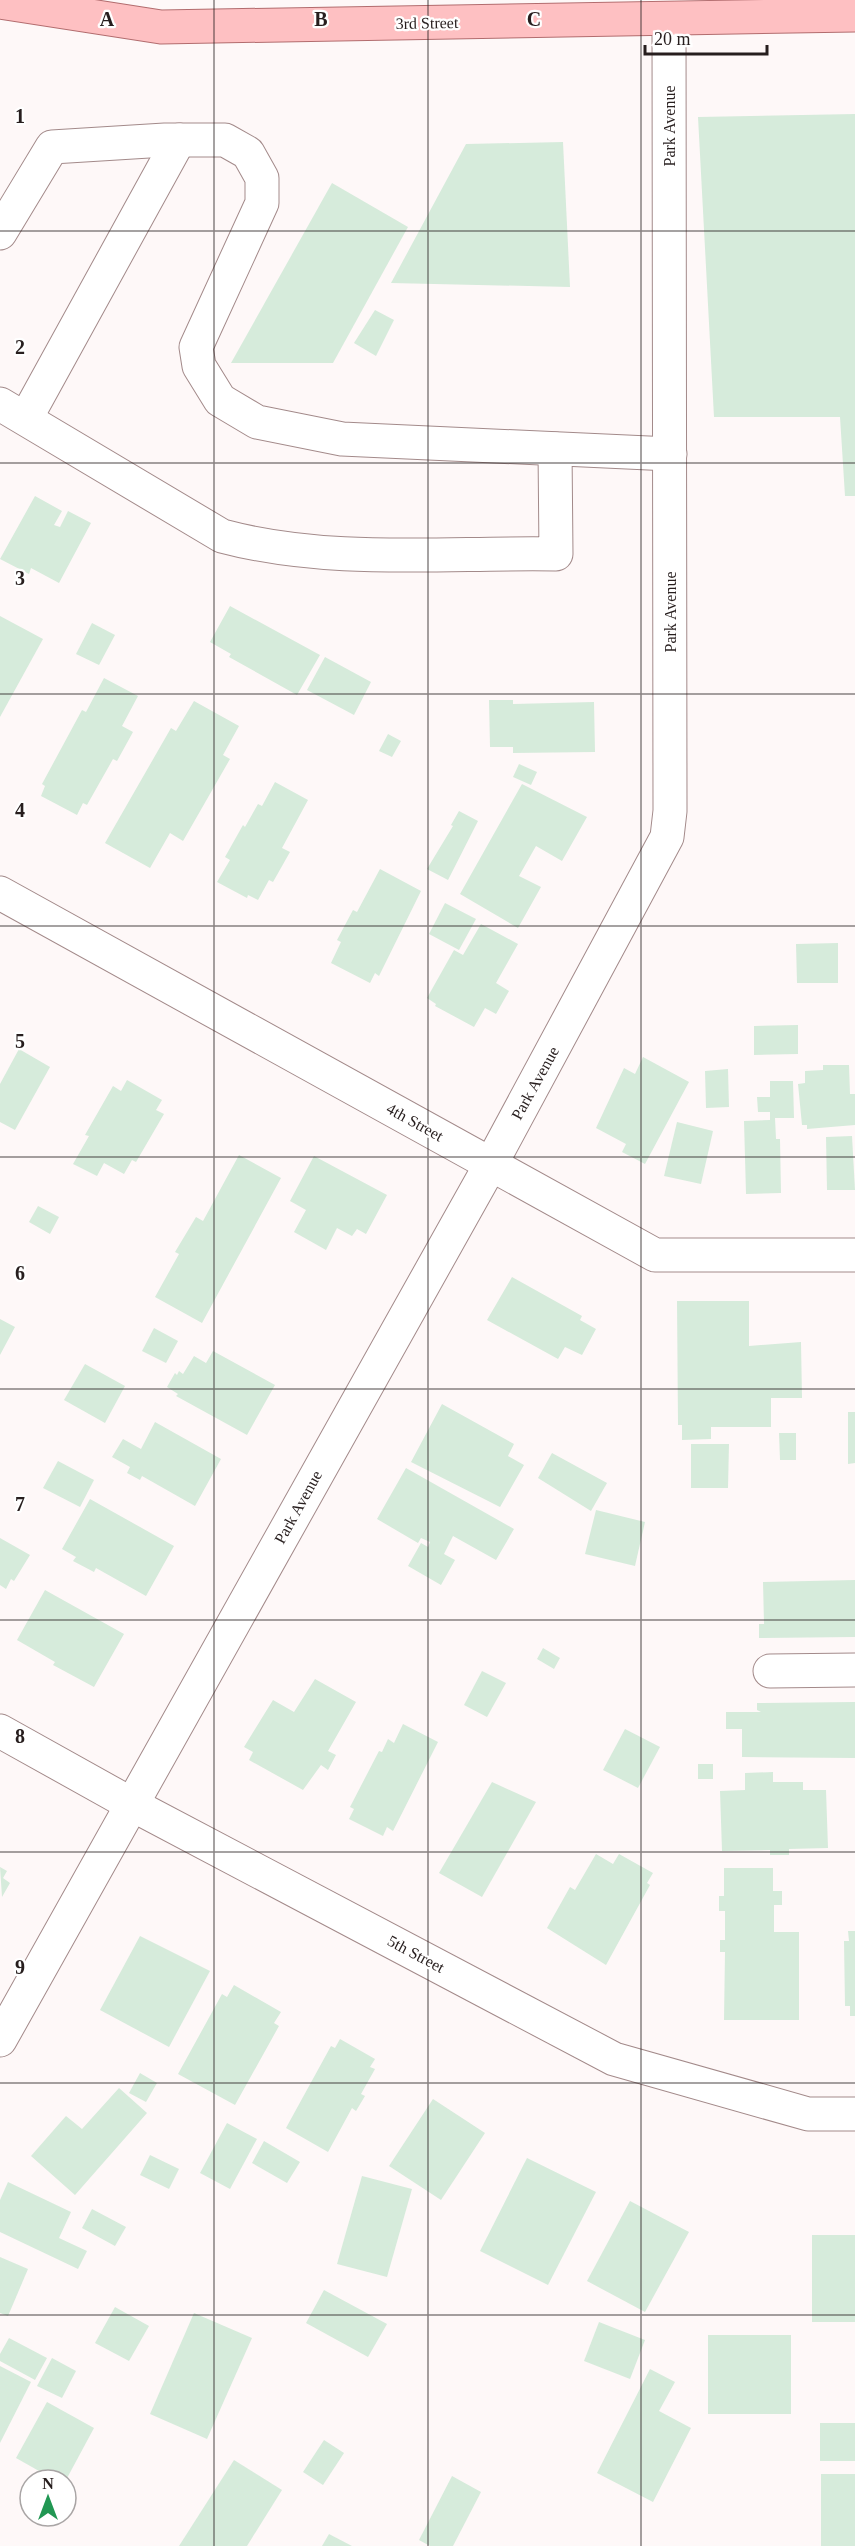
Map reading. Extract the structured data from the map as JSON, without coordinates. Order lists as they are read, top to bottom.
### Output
{
  "streets": {
    "main road": ["3rd Street"],
    "street": ["Park Avenue", "4th Street", "5th Street"]
  },
  "crossings": [
    ["3rd Street", "Park Avenue"],
    ["Park Avenue", "4th Street"],
    ["Park Avenue", "5th Street"]
  ],
  "scale_bar": "20 m",
  "north": "top",
  "grid": {
    "columns": ["A", "B", "C"],
    "rows": [
      "1",
      "2",
      "3",
      "4",
      "5",
      "6",
      "7",
      "8",
      "9"
    ]
  }
}
